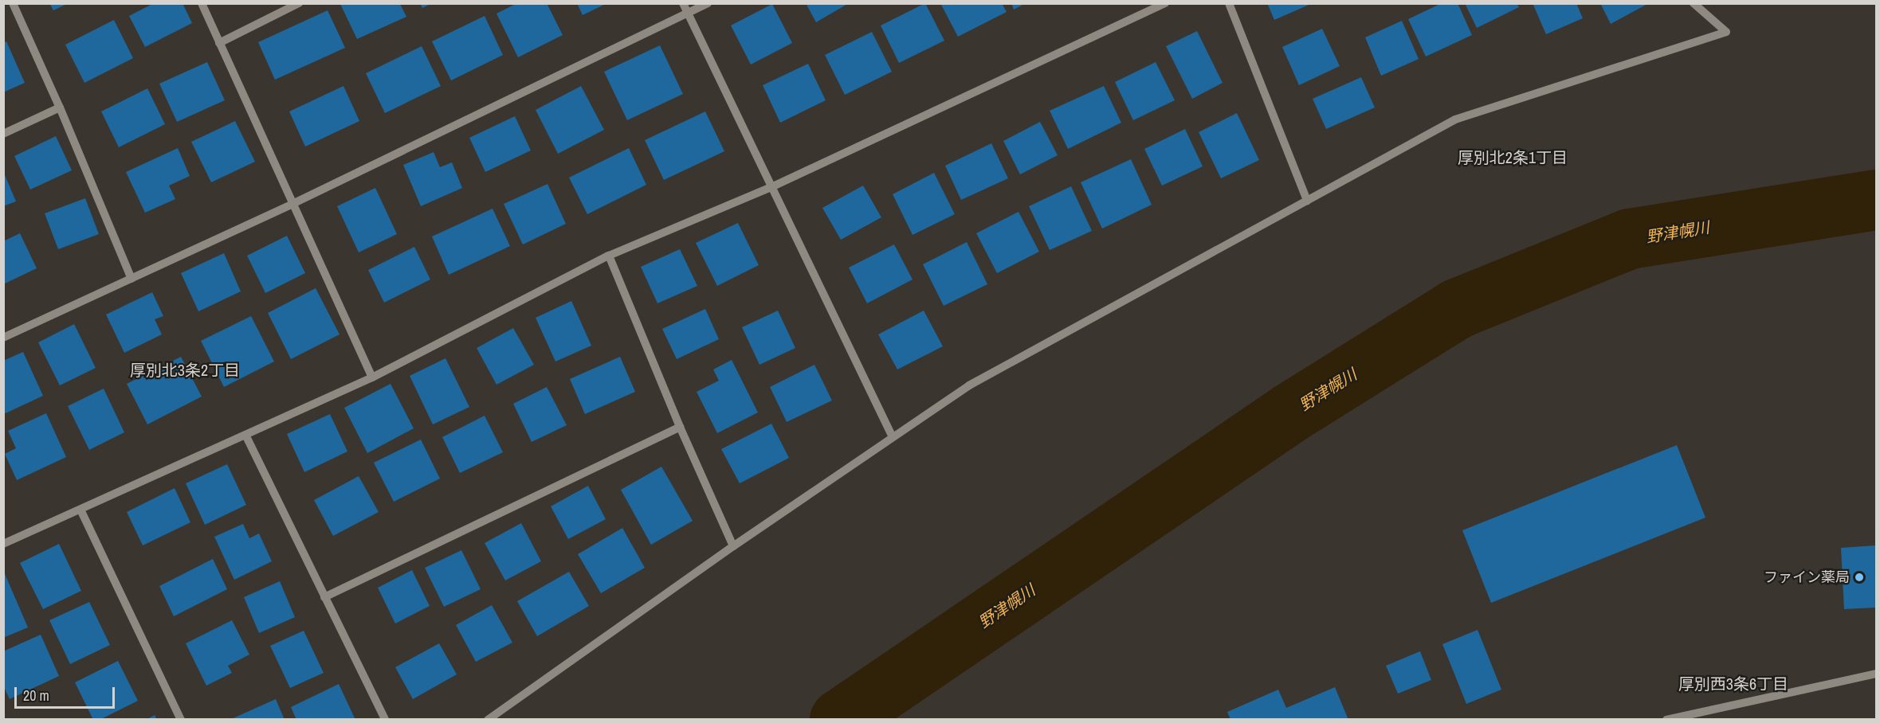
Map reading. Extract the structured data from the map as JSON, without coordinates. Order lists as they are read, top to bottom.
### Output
{
  "districts": ["厚別北2条1丁目", "厚別北3条2丁目", "厚別西3条6丁目"],
  "water": ["野津幌川"],
  "places": ["ファイン薬局"],
  "scale_bar": "20 m"
}
